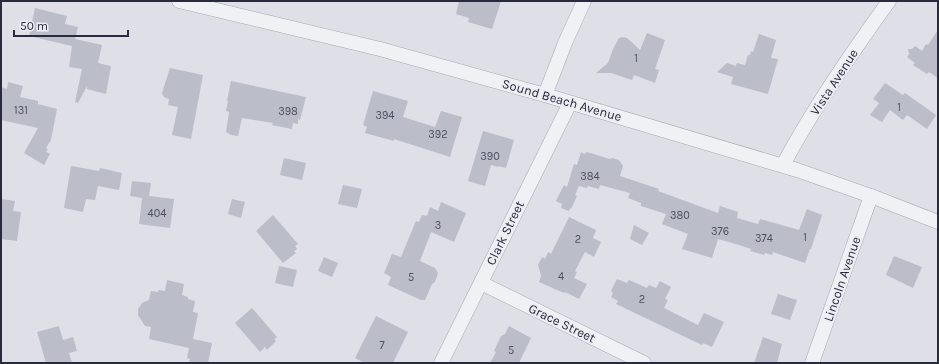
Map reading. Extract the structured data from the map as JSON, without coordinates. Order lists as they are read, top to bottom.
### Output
{
  "streets": {
    "street": [
      "Vista Avenue",
      "Sound Beach Avenue",
      "Clark Street",
      "Lincoln Avenue",
      "Grace Street"
    ]
  },
  "crossings": [
    ["Vista Avenue", "Sound Beach Avenue"],
    ["Sound Beach Avenue", "Clark Street"],
    ["Sound Beach Avenue", "Lincoln Avenue"],
    ["Clark Street", "Grace Street"]
  ],
  "house_numbers": [
    "1",
    "1",
    "131",
    "398",
    "394",
    "392",
    "390",
    "384",
    "404",
    "380",
    "3",
    "376",
    "1",
    "374",
    "2",
    "4",
    "5",
    "2",
    "7",
    "5"
  ],
  "scale_bar": "50 m"
}
